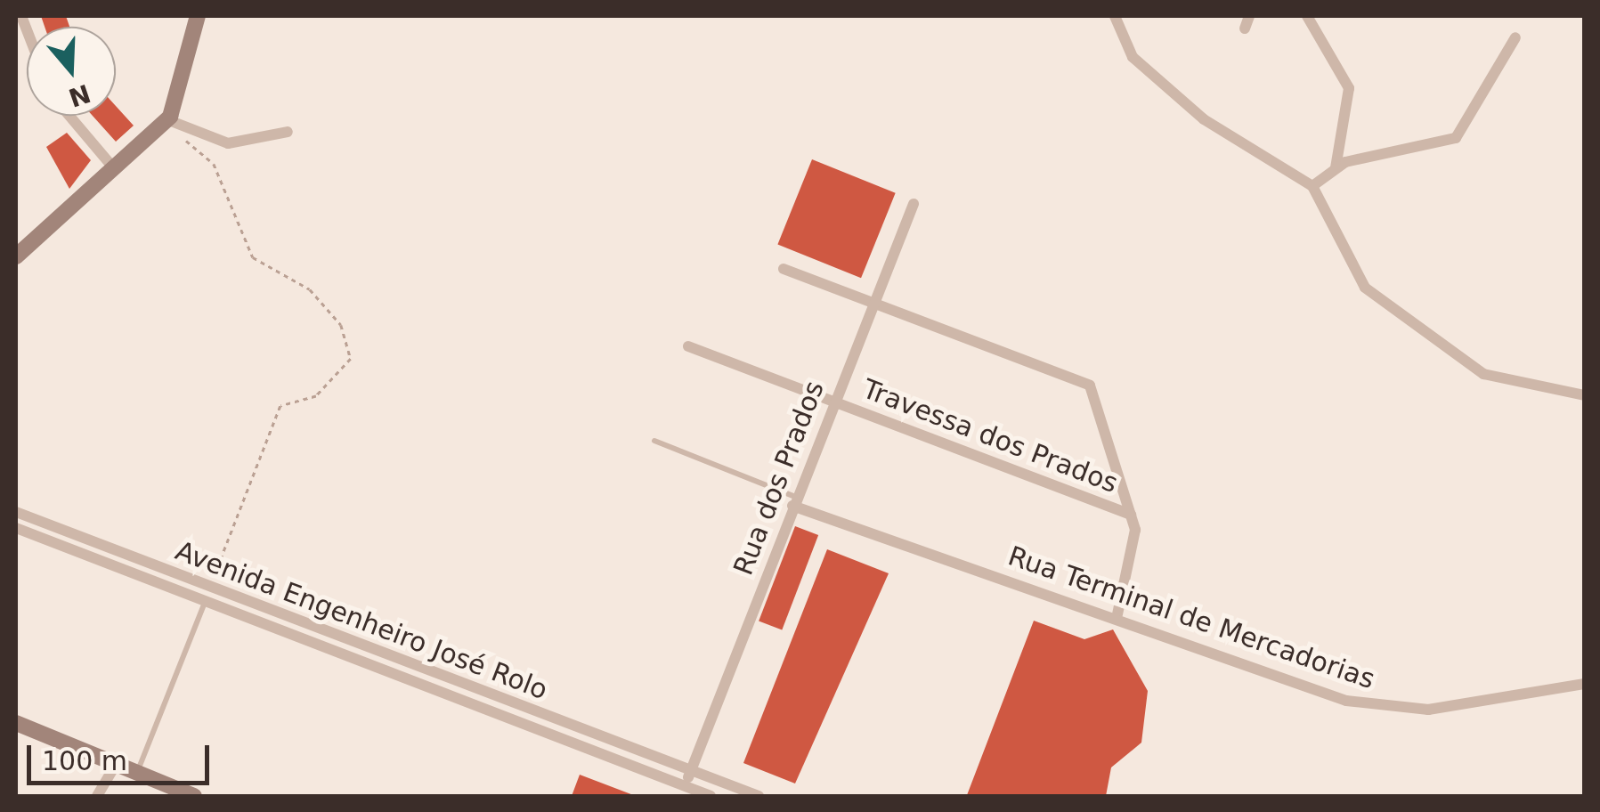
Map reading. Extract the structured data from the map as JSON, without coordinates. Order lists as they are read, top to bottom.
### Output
{
  "streets": {
    "street": [
      "Travessa dos Prados",
      "Rua dos Prados",
      "Rua Terminal de Mercadorias",
      "Avenida Engenheiro José Rolo"
    ]
  },
  "crossings": [
    ["Travessa dos Prados", "Rua dos Prados"],
    ["Rua dos Prados", "Rua Terminal de Mercadorias"],
    ["Rua dos Prados", "Avenida Engenheiro José Rolo"]
  ],
  "scale_bar": "100 m",
  "north": "bottom"
}
